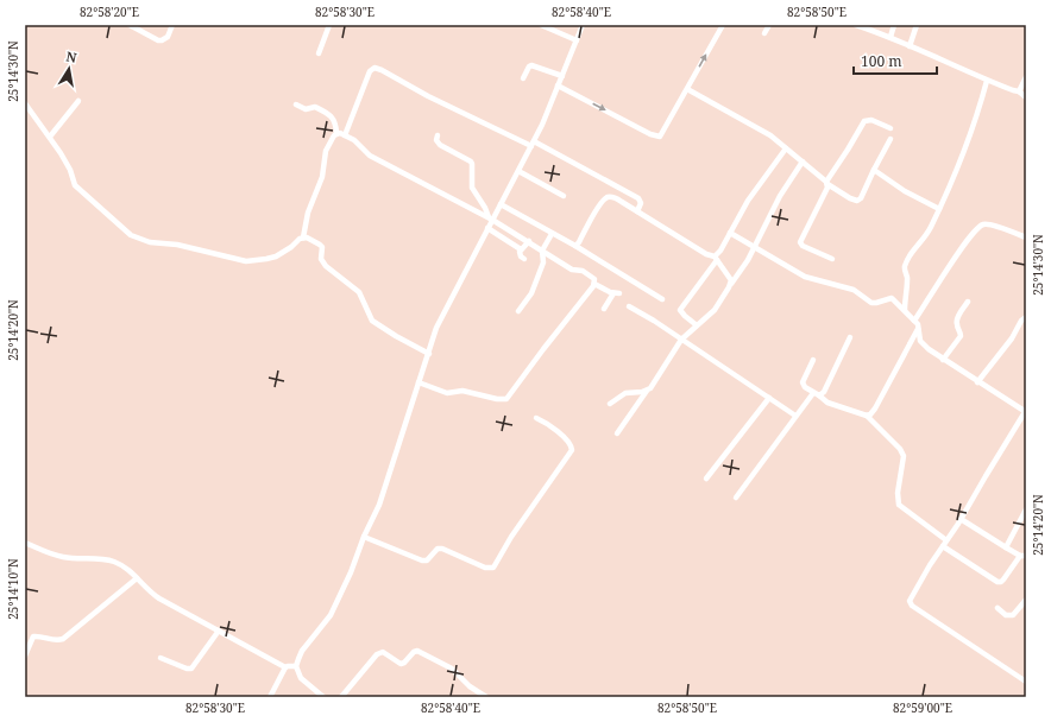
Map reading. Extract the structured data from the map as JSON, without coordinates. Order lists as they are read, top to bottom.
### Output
{
  "scale_bar": "100 m",
  "north": "top",
  "coordinates": [
    "82°58'20\"E",
    "82°58'30\"E",
    "82°58'40\"E",
    "82°58'50\"E",
    "25°14'30\"N",
    "25°14'20\"N",
    "25°14'10\"N",
    "82°59'00\"E"
  ]
}
